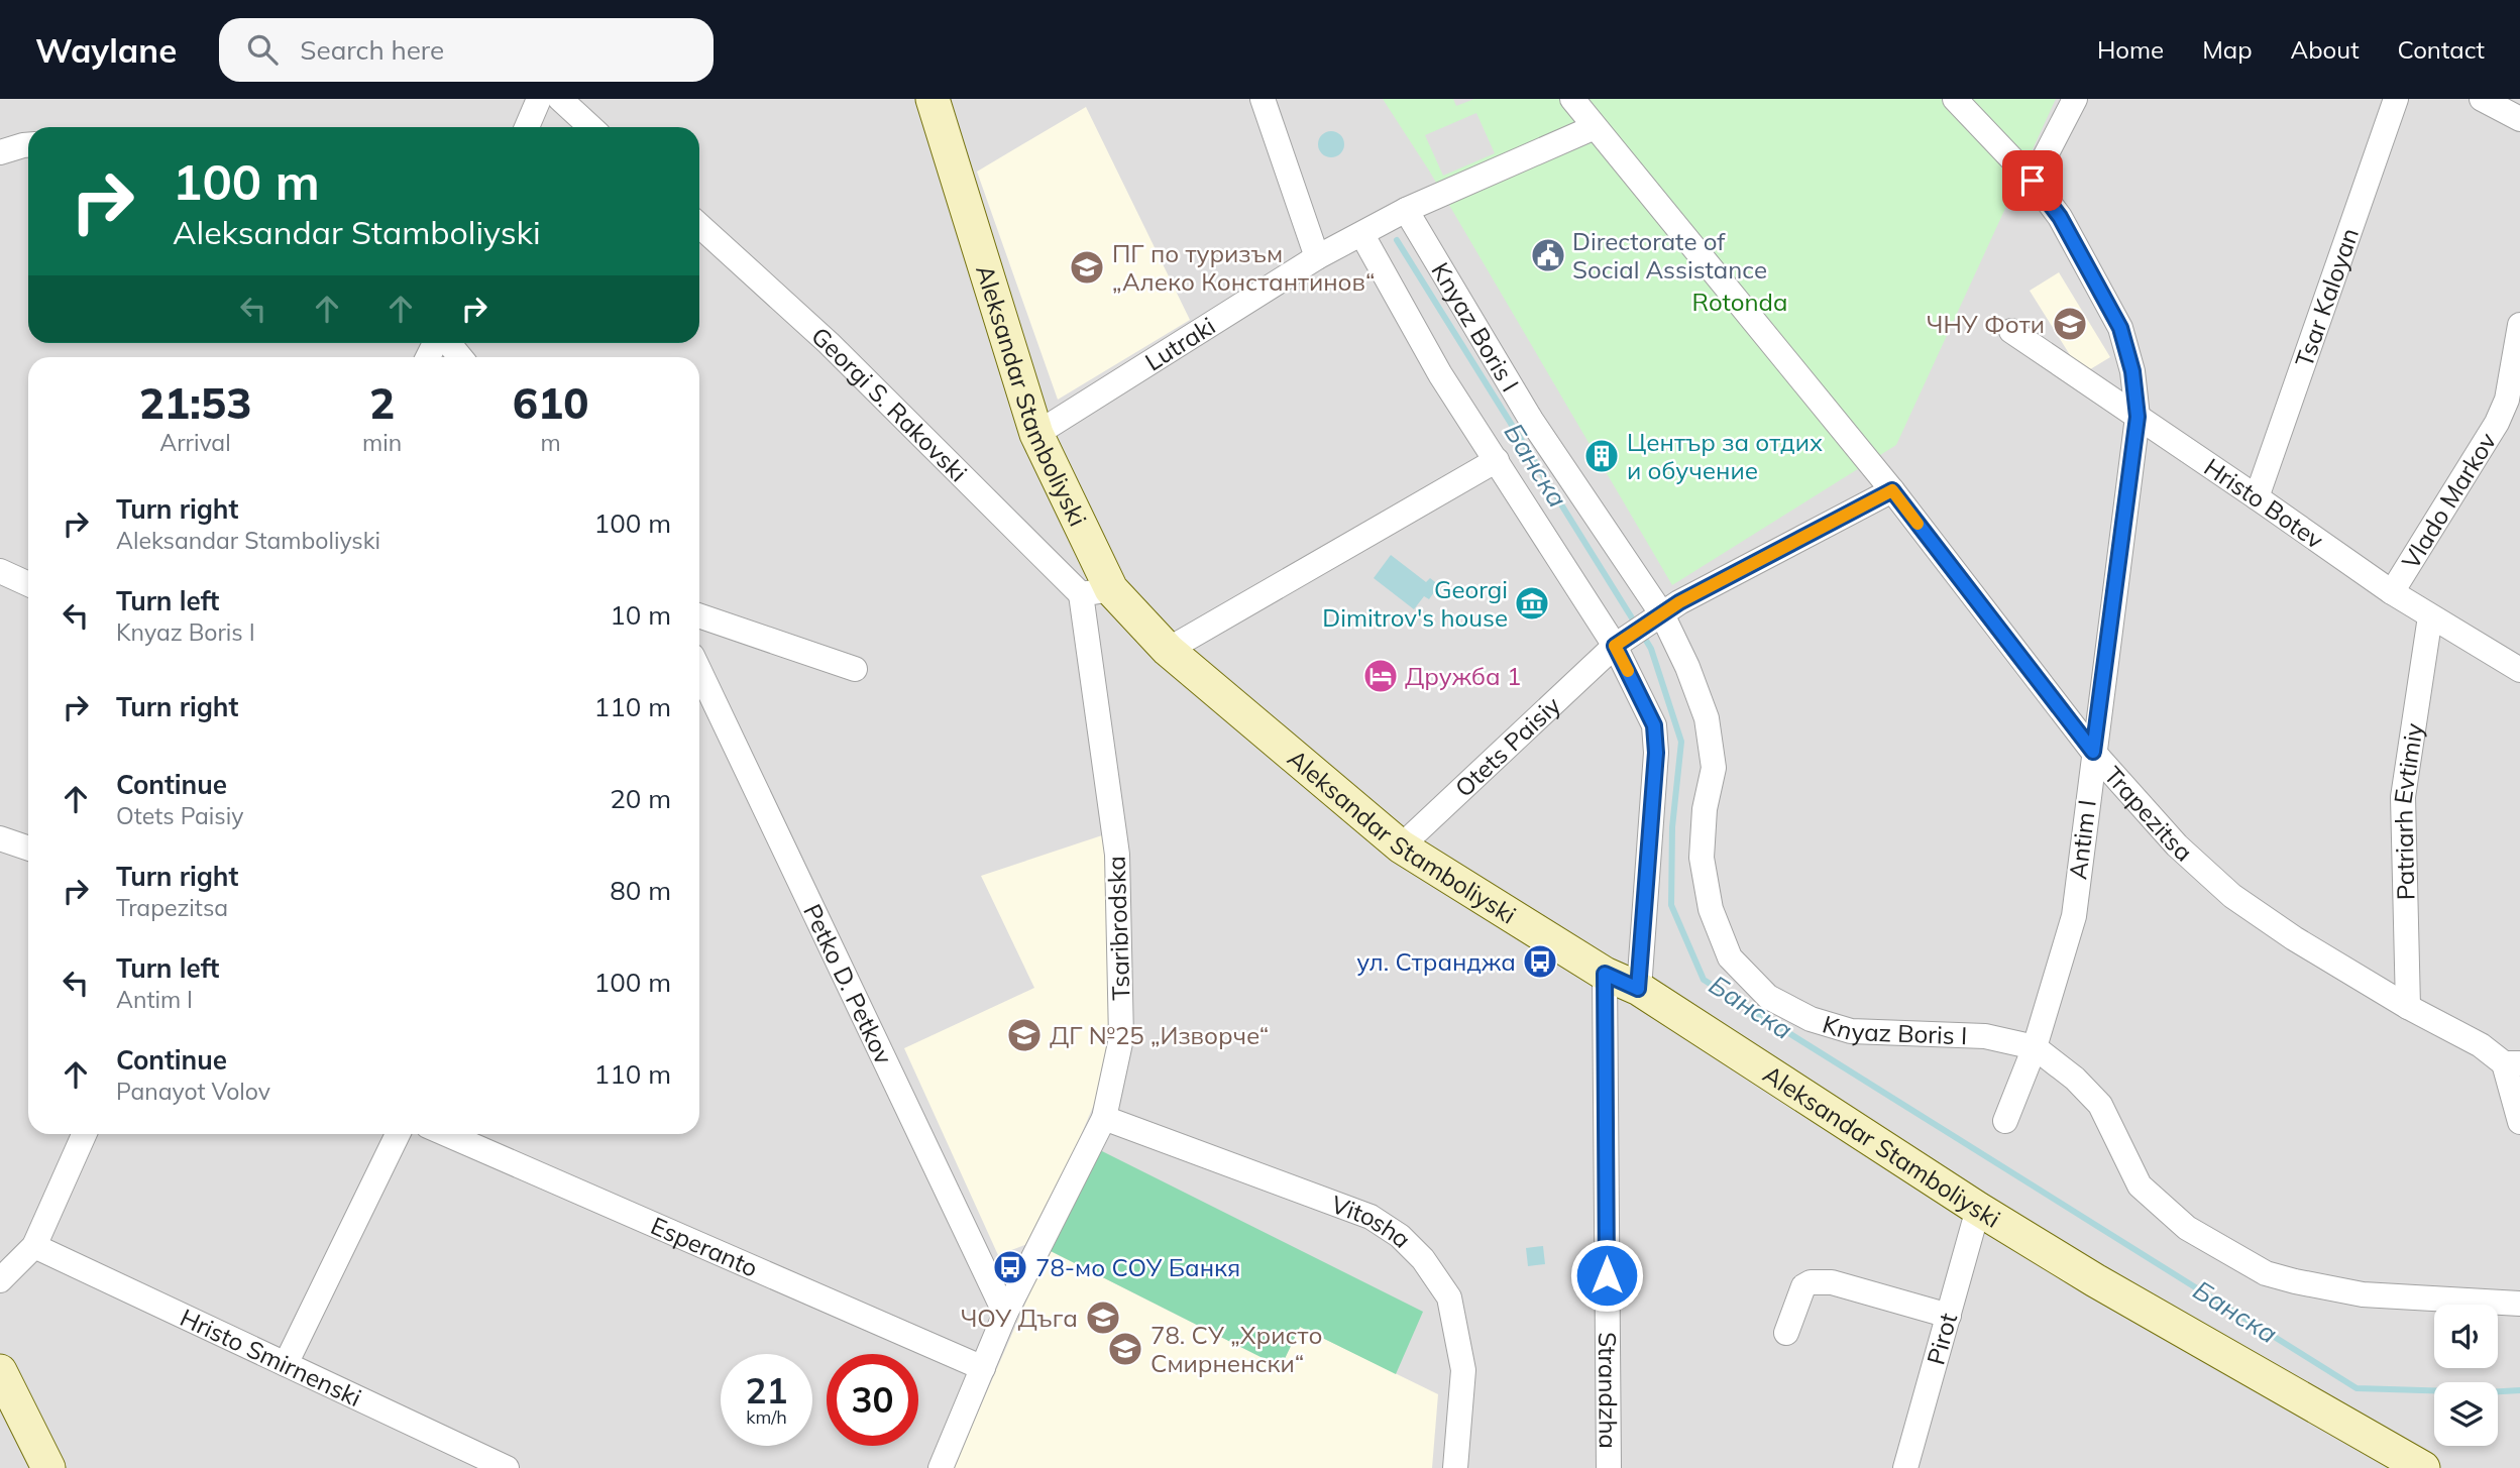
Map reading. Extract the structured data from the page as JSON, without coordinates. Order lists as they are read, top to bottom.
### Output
{
  "streets": {
    "street": [
      "Tsar Kaloyan",
      "Knyaz Boris I",
      "Lutraki",
      "Aleksandar Stamboliyski",
      "Georgi S. Rakovski",
      "Vlado Markov",
      "Hristo Botev",
      "Otets Paisiy",
      "Patriarh Evtimiy",
      "Trapezitsa",
      "Antim I",
      "Tsaribrodska",
      "Petko D. Petkov",
      "Vitosha",
      "Esperanto",
      "Pirot",
      "Hristo Smirnenski",
      "Strandzha"
    ]
  },
  "crossings": [
    ["Tsar Kaloyan", "Hristo Botev"],
    ["Knyaz Boris I", "Lutraki"],
    ["Knyaz Boris I", "Aleksandar Stamboliyski"],
    ["Knyaz Boris I", "Otets Paisiy"],
    ["Knyaz Boris I", "Antim I"],
    ["Lutraki", "Aleksandar Stamboliyski"],
    ["Lutraki", "Trapezitsa"],
    ["Aleksandar Stamboliyski", "Georgi S. Rakovski"],
    ["Aleksandar Stamboliyski", "Otets Paisiy"],
    ["Aleksandar Stamboliyski", "Tsaribrodska"],
    ["Aleksandar Stamboliyski", "Pirot"],
    ["Aleksandar Stamboliyski", "Strandzha"],
    ["Georgi S. Rakovski", "Tsaribrodska"],
    ["Vlado Markov", "Hristo Botev"],
    ["Hristo Botev", "Patriarh Evtimiy"],
    ["Hristo Botev", "Antim I"],
    ["Patriarh Evtimiy", "Trapezitsa"],
    ["Trapezitsa", "Antim I"],
    ["Tsaribrodska", "Petko D. Petkov"],
    ["Tsaribrodska", "Vitosha"],
    ["Tsaribrodska", "Esperanto"]
  ],
  "water": ["Банска"],
  "parks": ["Rotonda"],
  "places": {
    "public building": ["Directorate of Social Assistance"],
    "school or university": [
      "ПГ по туризъм „Алеко Константинов“",
      "ЧНУ Фоти",
      "ДГ №25 „Изворче“",
      "ЧОУ Дъга",
      "78. СУ „Христо Смирненски“"
    ],
    "building": ["Център за отдих и обучение"],
    "museum": ["Georgi Dimitrov's house"],
    "hotel": ["Дружба 1"],
    "bus stop": ["ул. Странджа", "78-мо СОУ Банкя"]
  },
  "page": {
    "header": "Waylane",
    "search": "Search here",
    "nav": [
      "Home",
      "Map",
      "About",
      "Contact"
    ],
    "turn": ["100 m", "Aleksandar Stamboliyski"],
    "eta": [
      "21:53",
      "Arrival",
      "2",
      "min",
      "610",
      "m"
    ],
    "list": [
      {
        "name": "Turn right",
        "note": "Aleksandar Stamboliyski",
        "value": "100 m"
      },
      {
        "name": "Turn left",
        "note": "Knyaz Boris I",
        "value": "10 m"
      },
      {
        "name": "Turn right",
        "value": "110 m"
      },
      {
        "name": "Continue",
        "note": "Otets Paisiy",
        "value": "20 m"
      },
      {
        "name": "Turn right",
        "note": "Trapezitsa",
        "value": "80 m"
      },
      {
        "name": "Turn left",
        "note": "Antim I",
        "value": "100 m"
      },
      {
        "name": "Continue",
        "note": "Panayot Volov",
        "value": "110 m"
      }
    ],
    "speed": "21 km/h",
    "limit": "30"
  }
}
